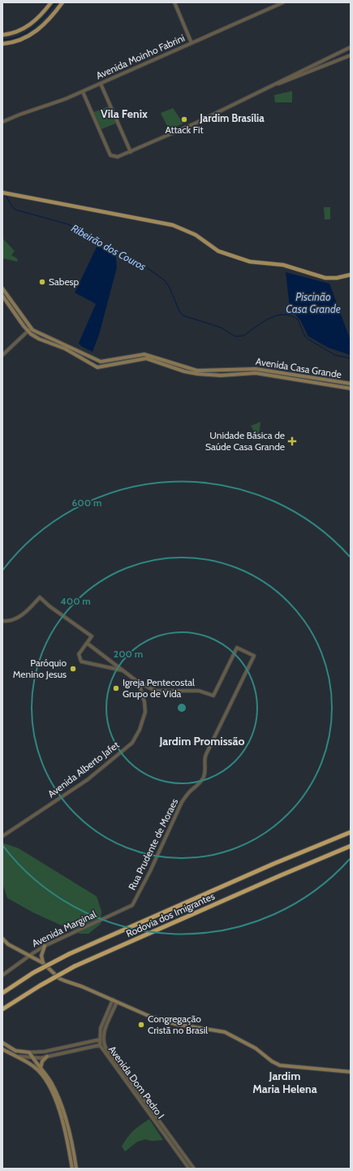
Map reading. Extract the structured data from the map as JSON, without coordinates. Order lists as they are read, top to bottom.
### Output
{
  "streets": {
    "highway": ["Rodovia dos Imigrantes"],
    "main road": ["Avenida Casa Grande"],
    "street": [
      "Avenida Moinho Fabrini",
      "Avenida Alberto Jafet",
      "Rua Prudente de Moraes",
      "Avenida Marginal",
      "Avenida Dom Pedro I"
    ]
  },
  "crossings": [
    ["Avenida Alberto Jafet", "Rua Prudente de Moraes"],
    ["Rua Prudente de Moraes", "Avenida Marginal"]
  ],
  "districts": [
    "Vila Fenix",
    "Jardim Brasília",
    "Jardim Promissão",
    "Jardim Maria Helena"
  ],
  "water": ["Ribeirão dos Couros", "Piscinão Casa Grande"],
  "places": {
    "other": [
      "Attack Fit",
      "Sabesp",
      "Paróquio Menino Jesus",
      "Igreja Pentecostal Grupo de Vida",
      "Congregação Cristã no Brasil"
    ],
    "health": ["Unidade Básica de Saúde Casa Grande"]
  },
  "rings": ["600 m", "400 m", "200 m"]
}
